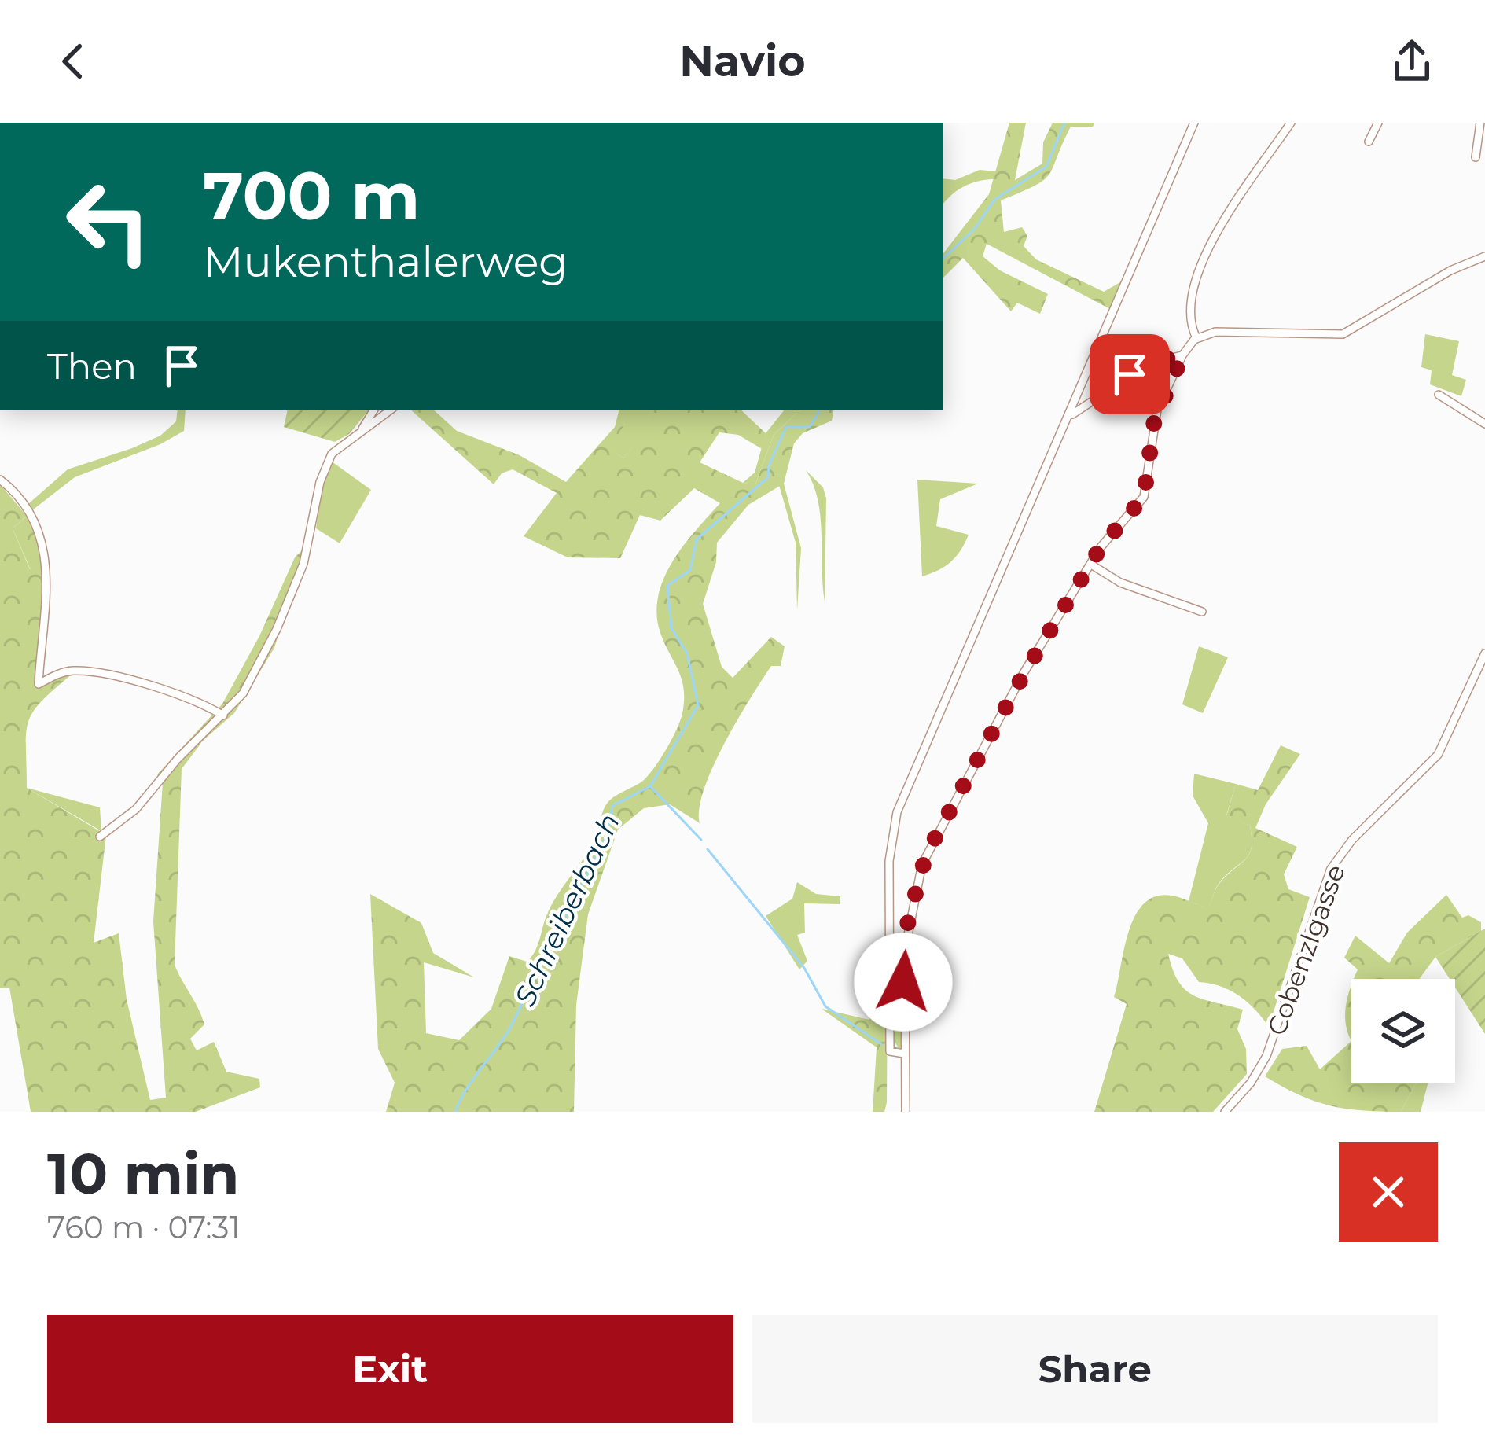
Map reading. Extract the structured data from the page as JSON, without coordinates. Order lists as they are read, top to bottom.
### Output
{
  "streets": {
    "street": ["Cobenzlgasse"]
  },
  "water": ["Schreiberbach"],
  "page": {
    "header": "Navio",
    "turn": ["700 m", "Mukenthalerweg"],
    "then": "Then",
    "heading": ["10 min", "760 m · 07:31"],
    "buttons": ["Exit", "Share"]
  }
}
